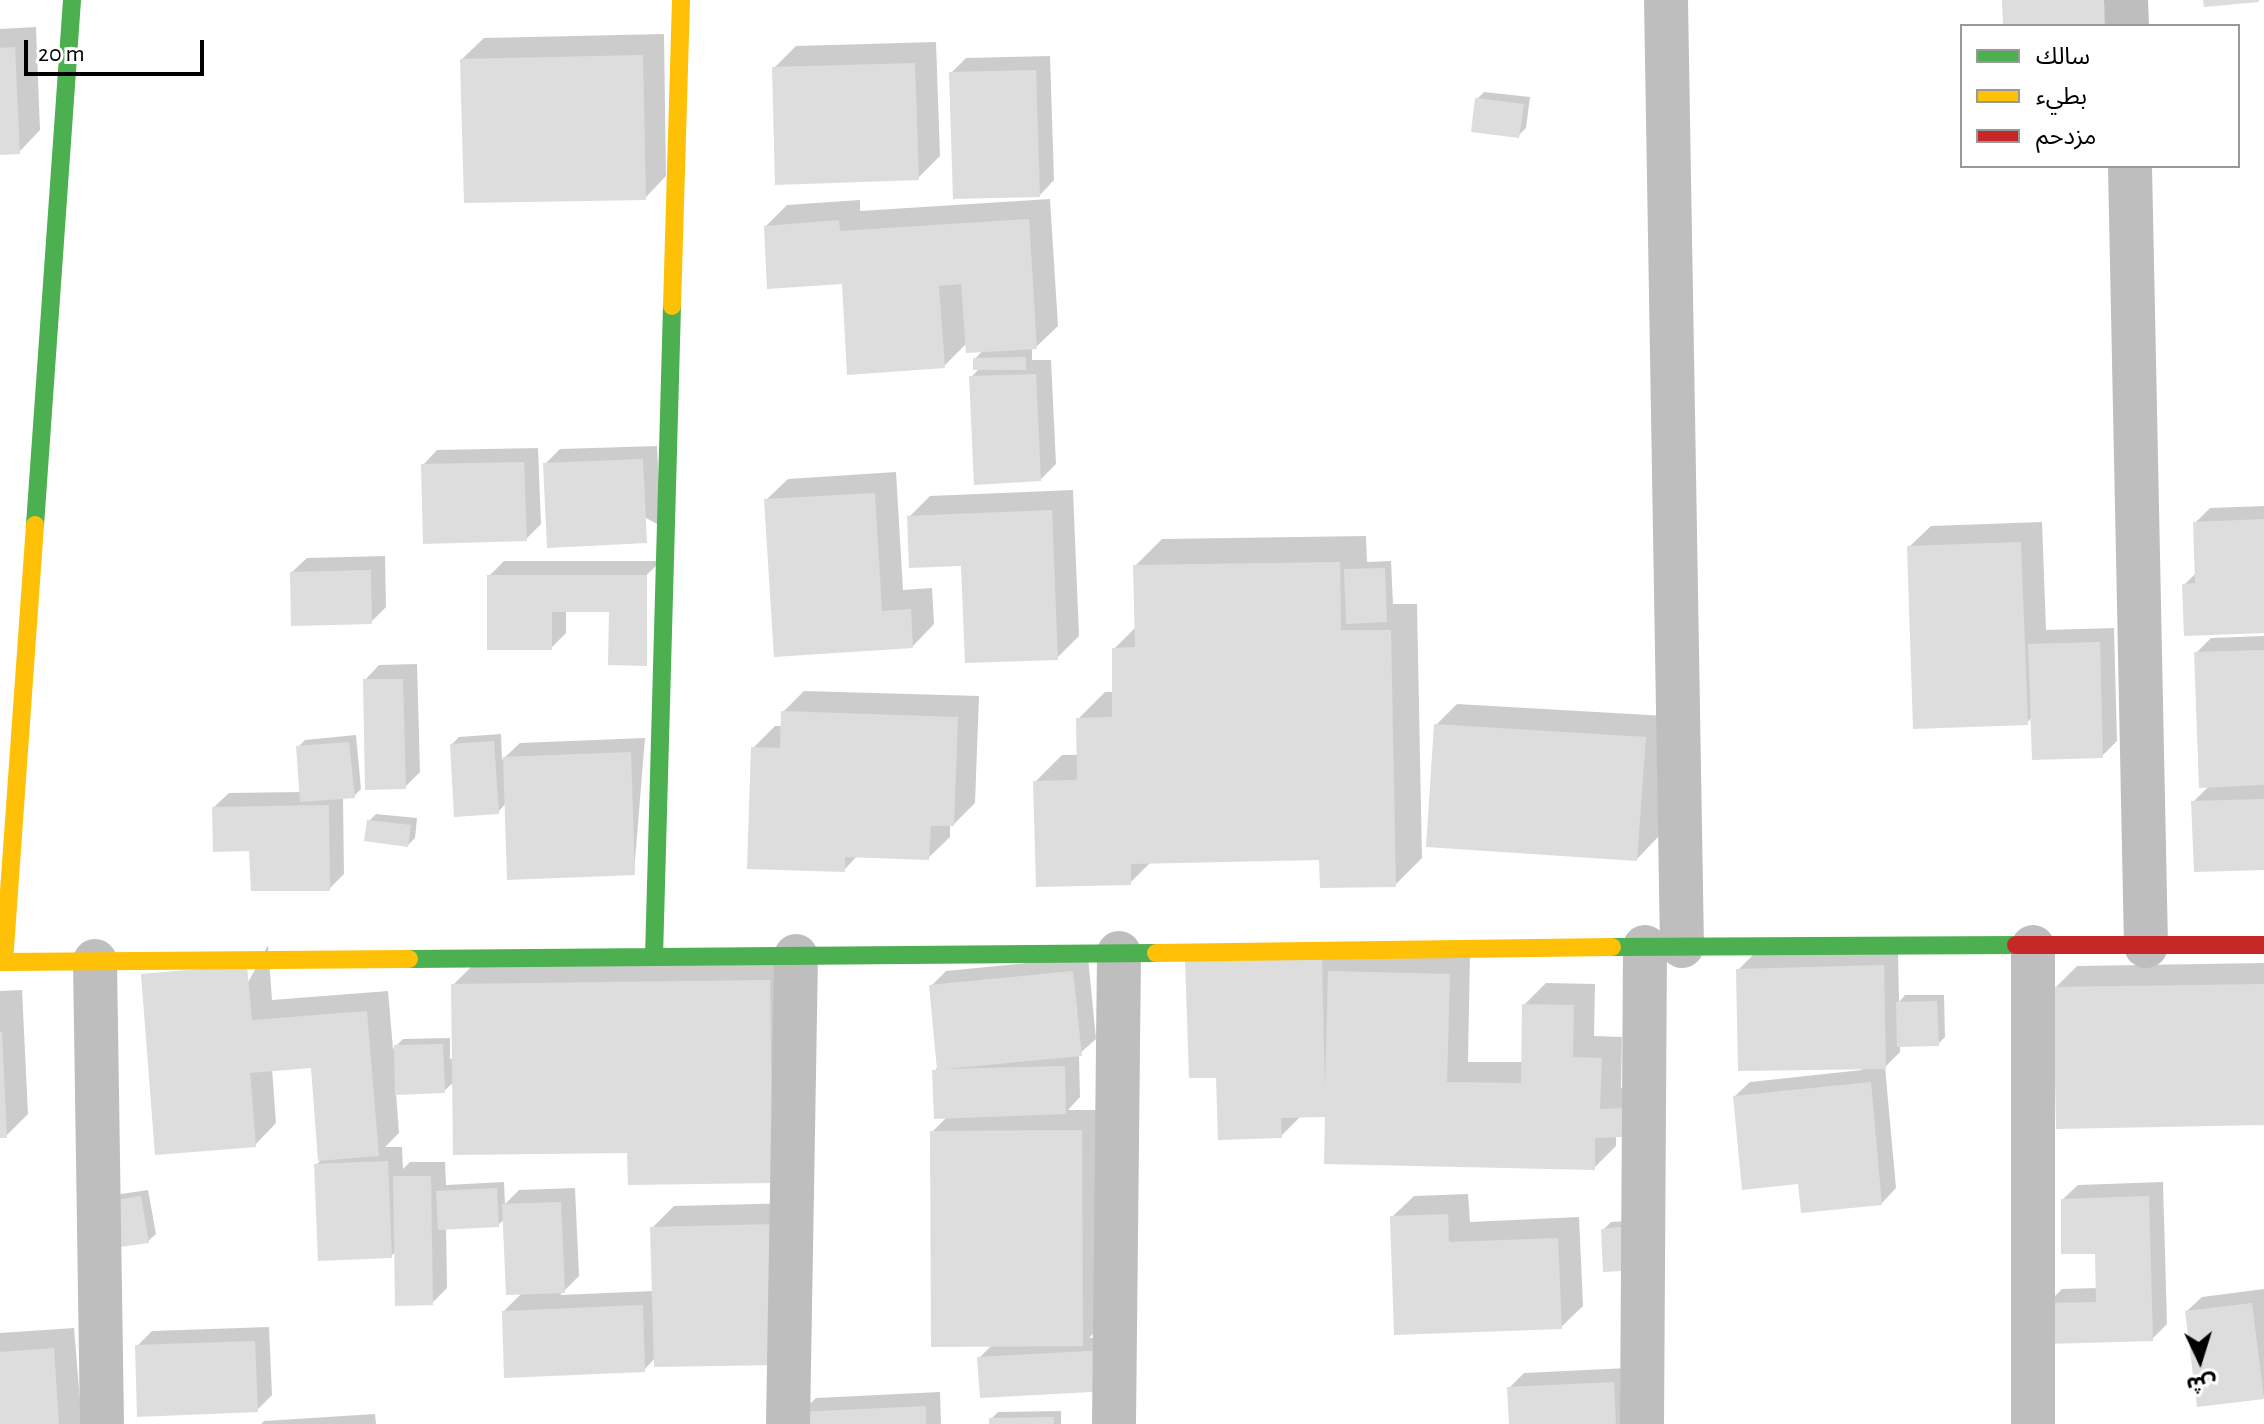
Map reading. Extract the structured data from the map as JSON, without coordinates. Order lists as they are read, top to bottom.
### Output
{
  "legend": ["سالك", "بطيء", "مزدحم"],
  "scale_bar": "20 m",
  "north": "bottom"
}
